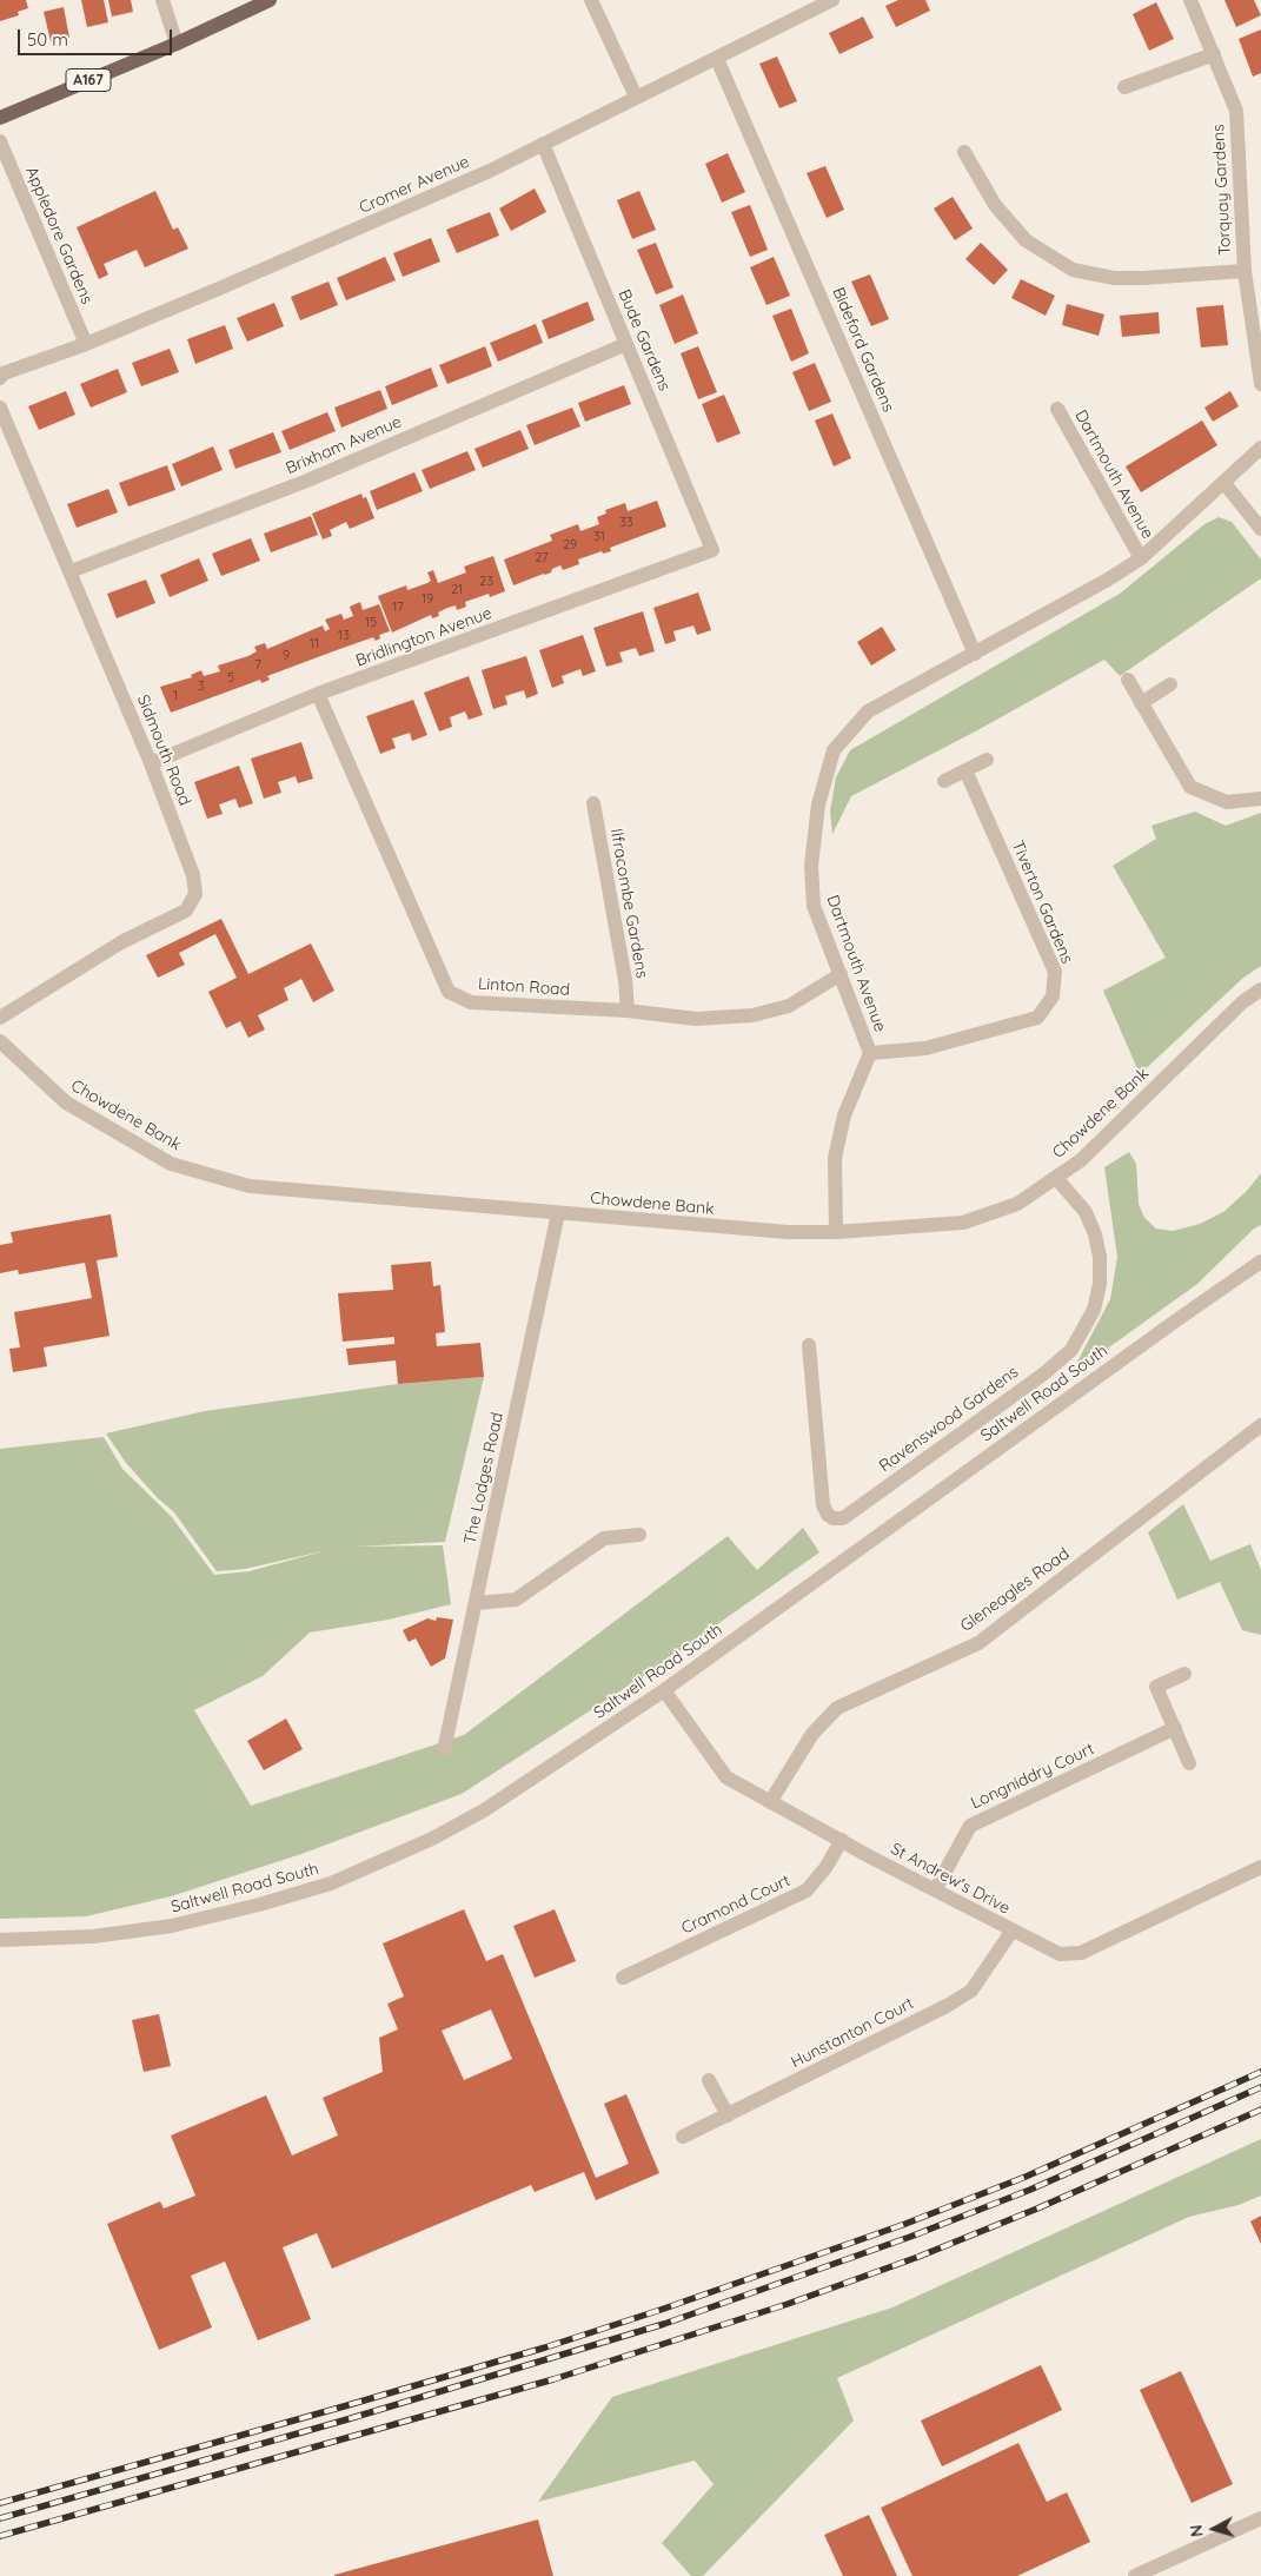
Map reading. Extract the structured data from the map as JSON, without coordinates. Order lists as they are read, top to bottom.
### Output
{
  "streets": {
    "main road": ["A167"],
    "street": [
      "Cromer Avenue",
      "Torquay Gardens",
      "Appledore Gardens",
      "Bude Gardens",
      "Bideford Gardens",
      "Brixham Avenue",
      "Dartmouth Avenue",
      "Bridlington Avenue",
      "Sidmouth Road",
      "Tiverton Gardens",
      "Ilfracombe Gardens",
      "Linton Road",
      "Chowdene Bank",
      "Saltwell Road South",
      "Ravenswood Gardens",
      "The Lodges Road",
      "Gleneagles Road",
      "Longniddry Court",
      "St Andrew's Drive",
      "Cramond Court",
      "Hunstanton Court"
    ]
  },
  "crossings": [
    ["Cromer Avenue", "Appledore Gardens"],
    ["Cromer Avenue", "Bude Gardens"],
    ["Cromer Avenue", "Bideford Gardens"],
    ["Bude Gardens", "Brixham Avenue"],
    ["Bude Gardens", "Bridlington Avenue"],
    ["Bideford Gardens", "Dartmouth Avenue"],
    ["Brixham Avenue", "Sidmouth Road"],
    ["Dartmouth Avenue", "Tiverton Gardens"],
    ["Dartmouth Avenue", "Linton Road"],
    ["Dartmouth Avenue", "Chowdene Bank"],
    ["Bridlington Avenue", "Sidmouth Road"],
    ["Bridlington Avenue", "Linton Road"],
    ["Ilfracombe Gardens", "Linton Road"],
    ["Chowdene Bank", "Ravenswood Gardens"],
    ["Chowdene Bank", "The Lodges Road"],
    ["Saltwell Road South", "St Andrew's Drive"],
    ["Gleneagles Road", "St Andrew's Drive"],
    ["Longniddry Court", "St Andrew's Drive"],
    ["St Andrew's Drive", "Cramond Court"],
    ["St Andrew's Drive", "Hunstanton Court"]
  ],
  "house_numbers": [
    "33",
    "31",
    "29",
    "27",
    "23",
    "21",
    "19",
    "17",
    "15",
    "13",
    "11",
    "9",
    "7",
    "5",
    "3",
    "1"
  ],
  "scale_bar": "50 m",
  "north": "left"
}
